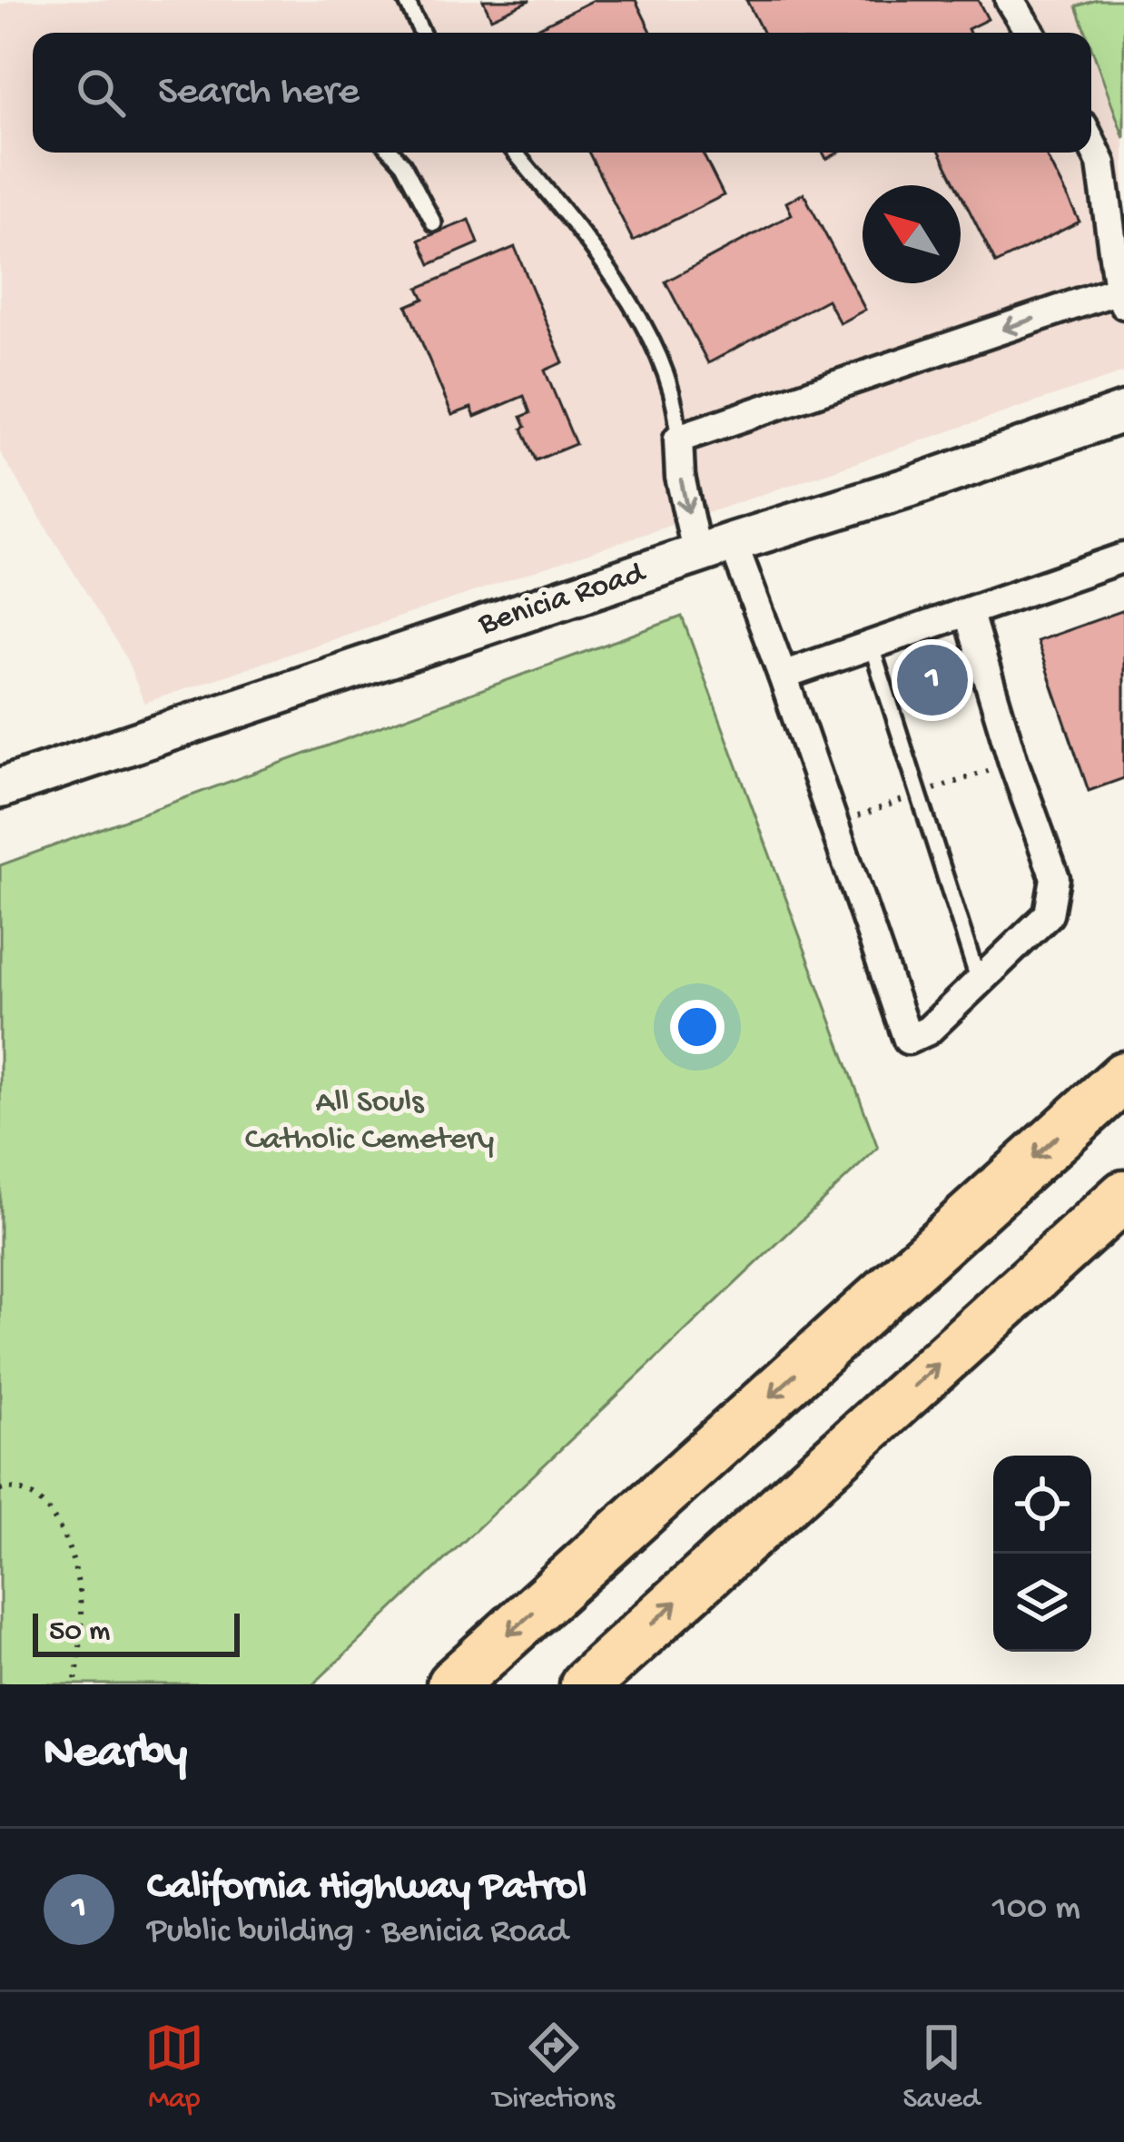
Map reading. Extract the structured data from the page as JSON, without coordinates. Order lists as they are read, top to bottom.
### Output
{
  "streets": {
    "main road": ["Benicia Road"]
  },
  "parks": ["All Souls Catholic Cemetery"],
  "scale_bar": "50 m",
  "north": "top left",
  "page": {
    "search": "Search here",
    "pins": "1",
    "scale": "50 m",
    "heading": "Nearby",
    "list": [
      {
        "mark": "1",
        "name": "California Highway Patrol",
        "note": "Public building · Benicia Road",
        "value": "100 m"
      }
    ],
    "nav": ["Map", "Directions", "Saved"]
  }
}
